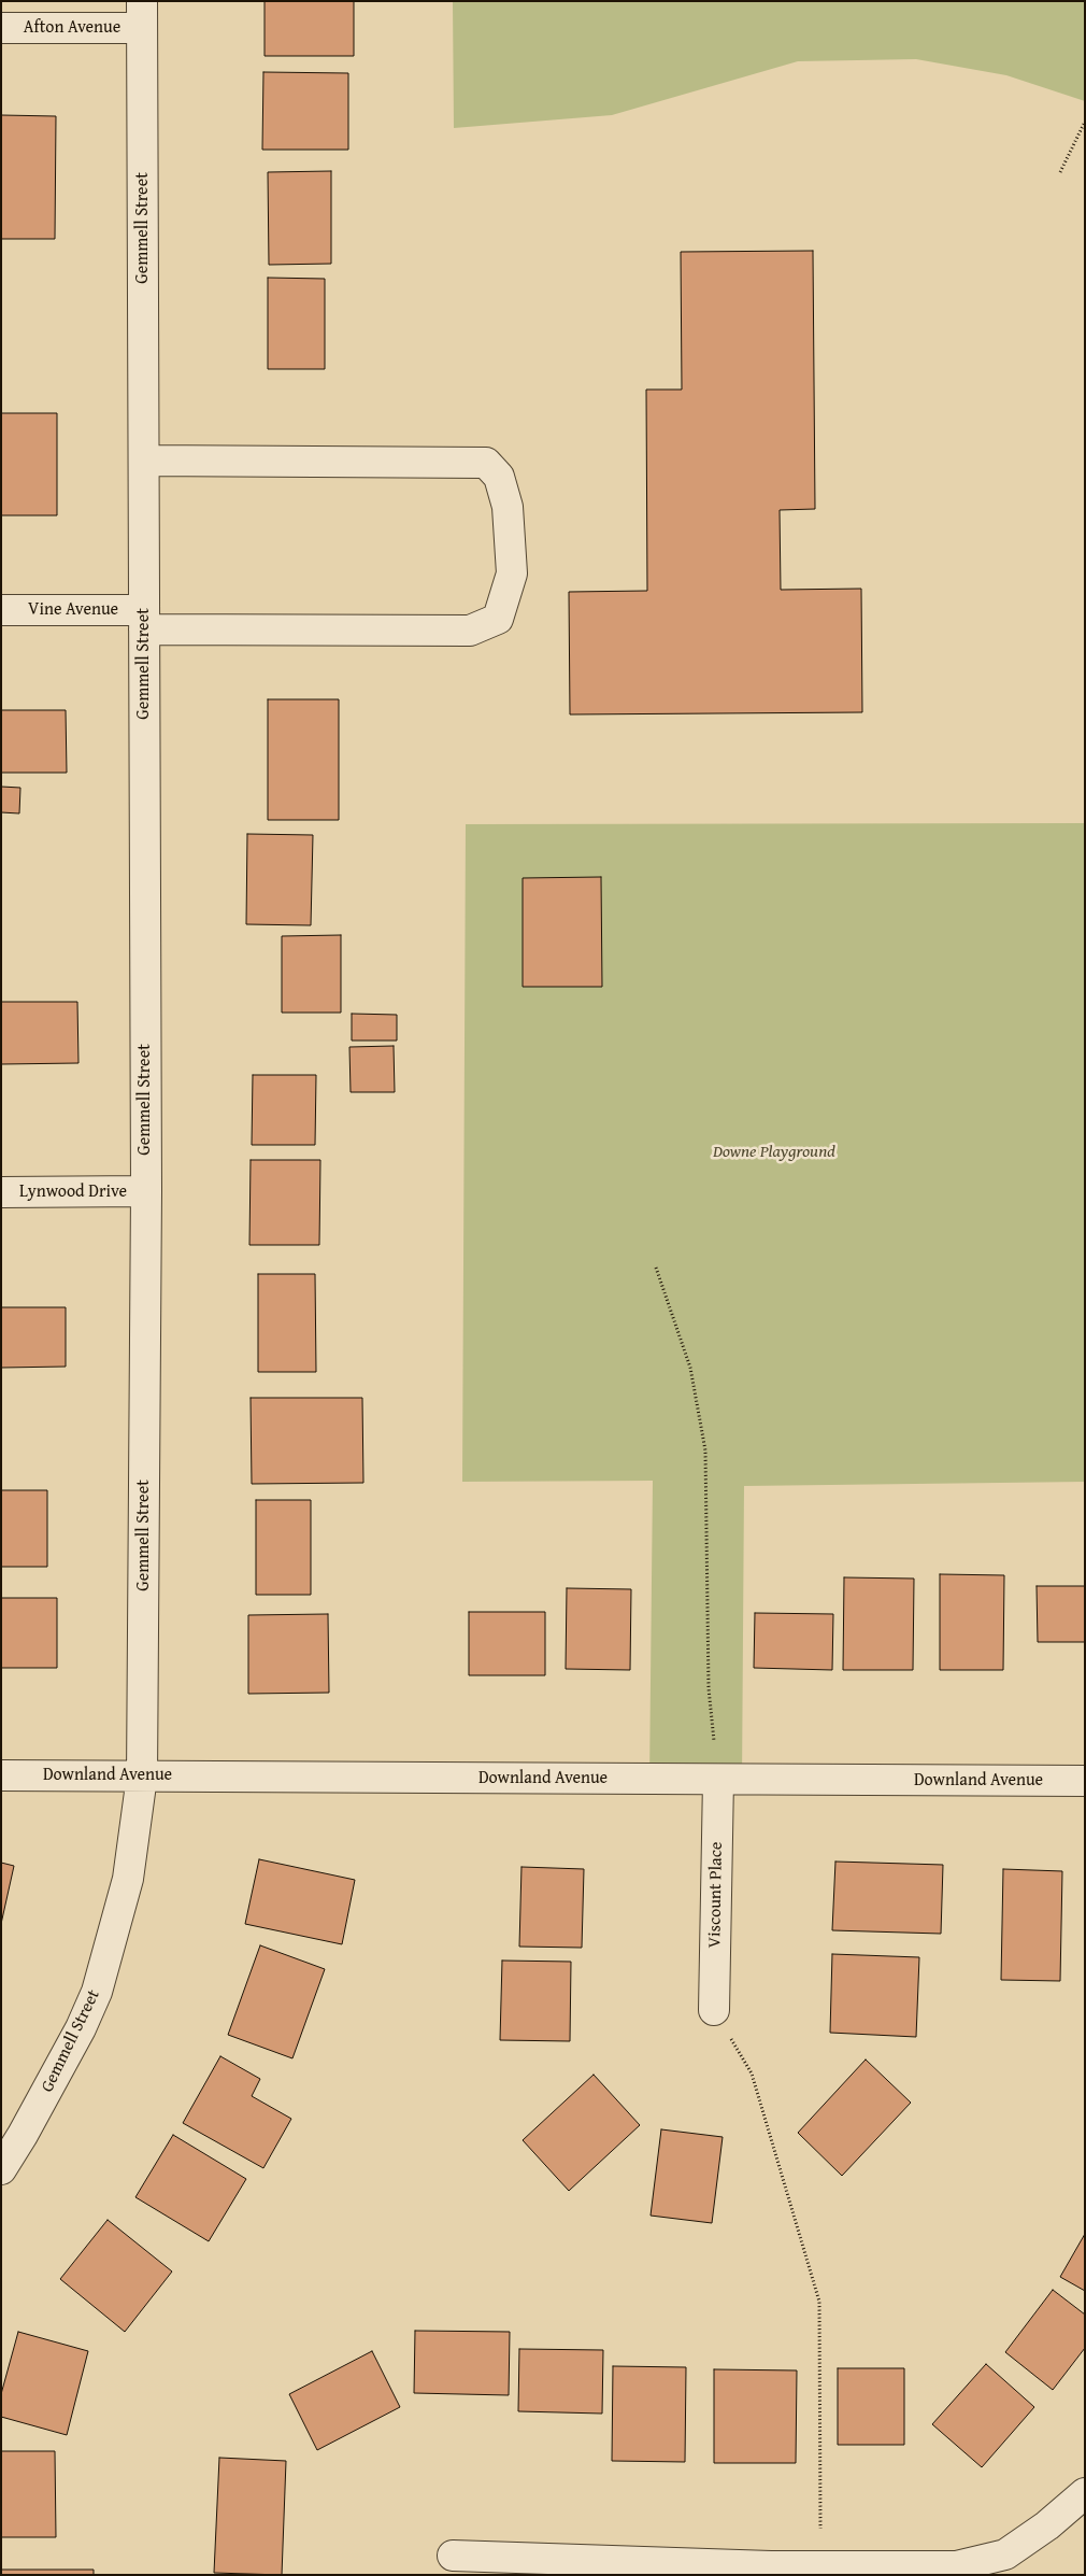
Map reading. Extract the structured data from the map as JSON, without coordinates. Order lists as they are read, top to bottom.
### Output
{
  "streets": {
    "street": [
      "Afton Avenue",
      "Gemmell Street",
      "Vine Avenue",
      "Lynwood Drive",
      "Downland Avenue",
      "Viscount Place"
    ]
  },
  "crossings": [
    ["Afton Avenue", "Gemmell Street"],
    ["Gemmell Street", "Vine Avenue"],
    ["Gemmell Street", "Lynwood Drive"],
    ["Gemmell Street", "Downland Avenue"],
    ["Downland Avenue", "Viscount Place"]
  ],
  "parks": ["Downe Playground"]
}
